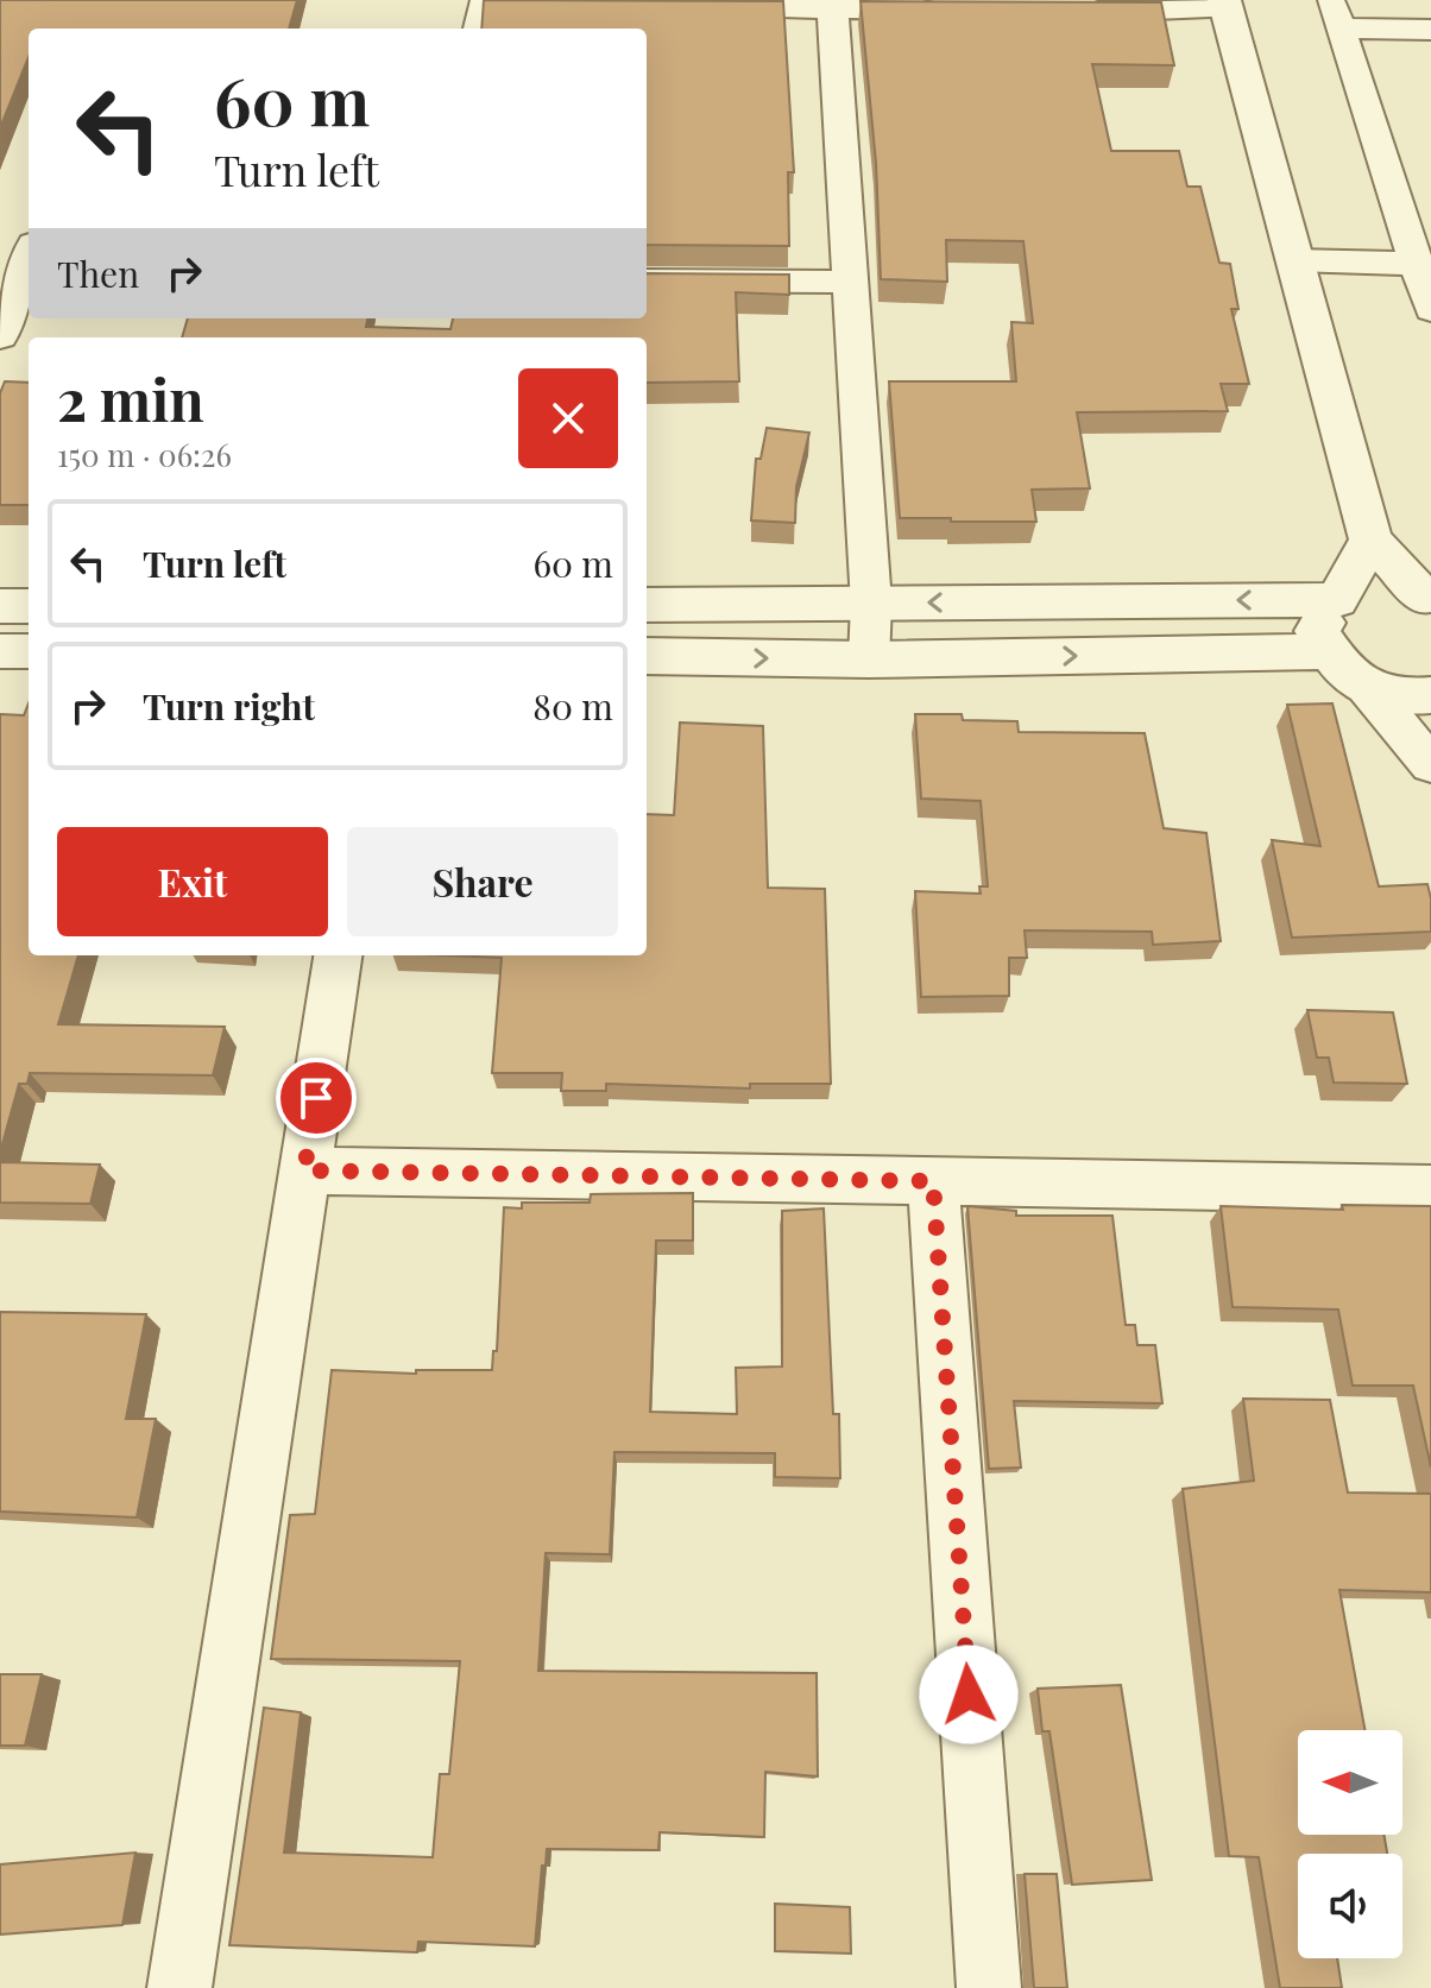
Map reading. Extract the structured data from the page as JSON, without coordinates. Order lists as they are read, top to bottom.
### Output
{
  "north": "left",
  "page": {
    "turn": ["60 m", "Turn left"],
    "then": "Then",
    "heading": ["2 min", "150 m · 06:26"],
    "list": [
      {
        "name": "Turn left",
        "value": "60 m"
      },
      {
        "name": "Turn right",
        "value": "80 m"
      }
    ],
    "buttons": ["Exit", "Share"]
  }
}
